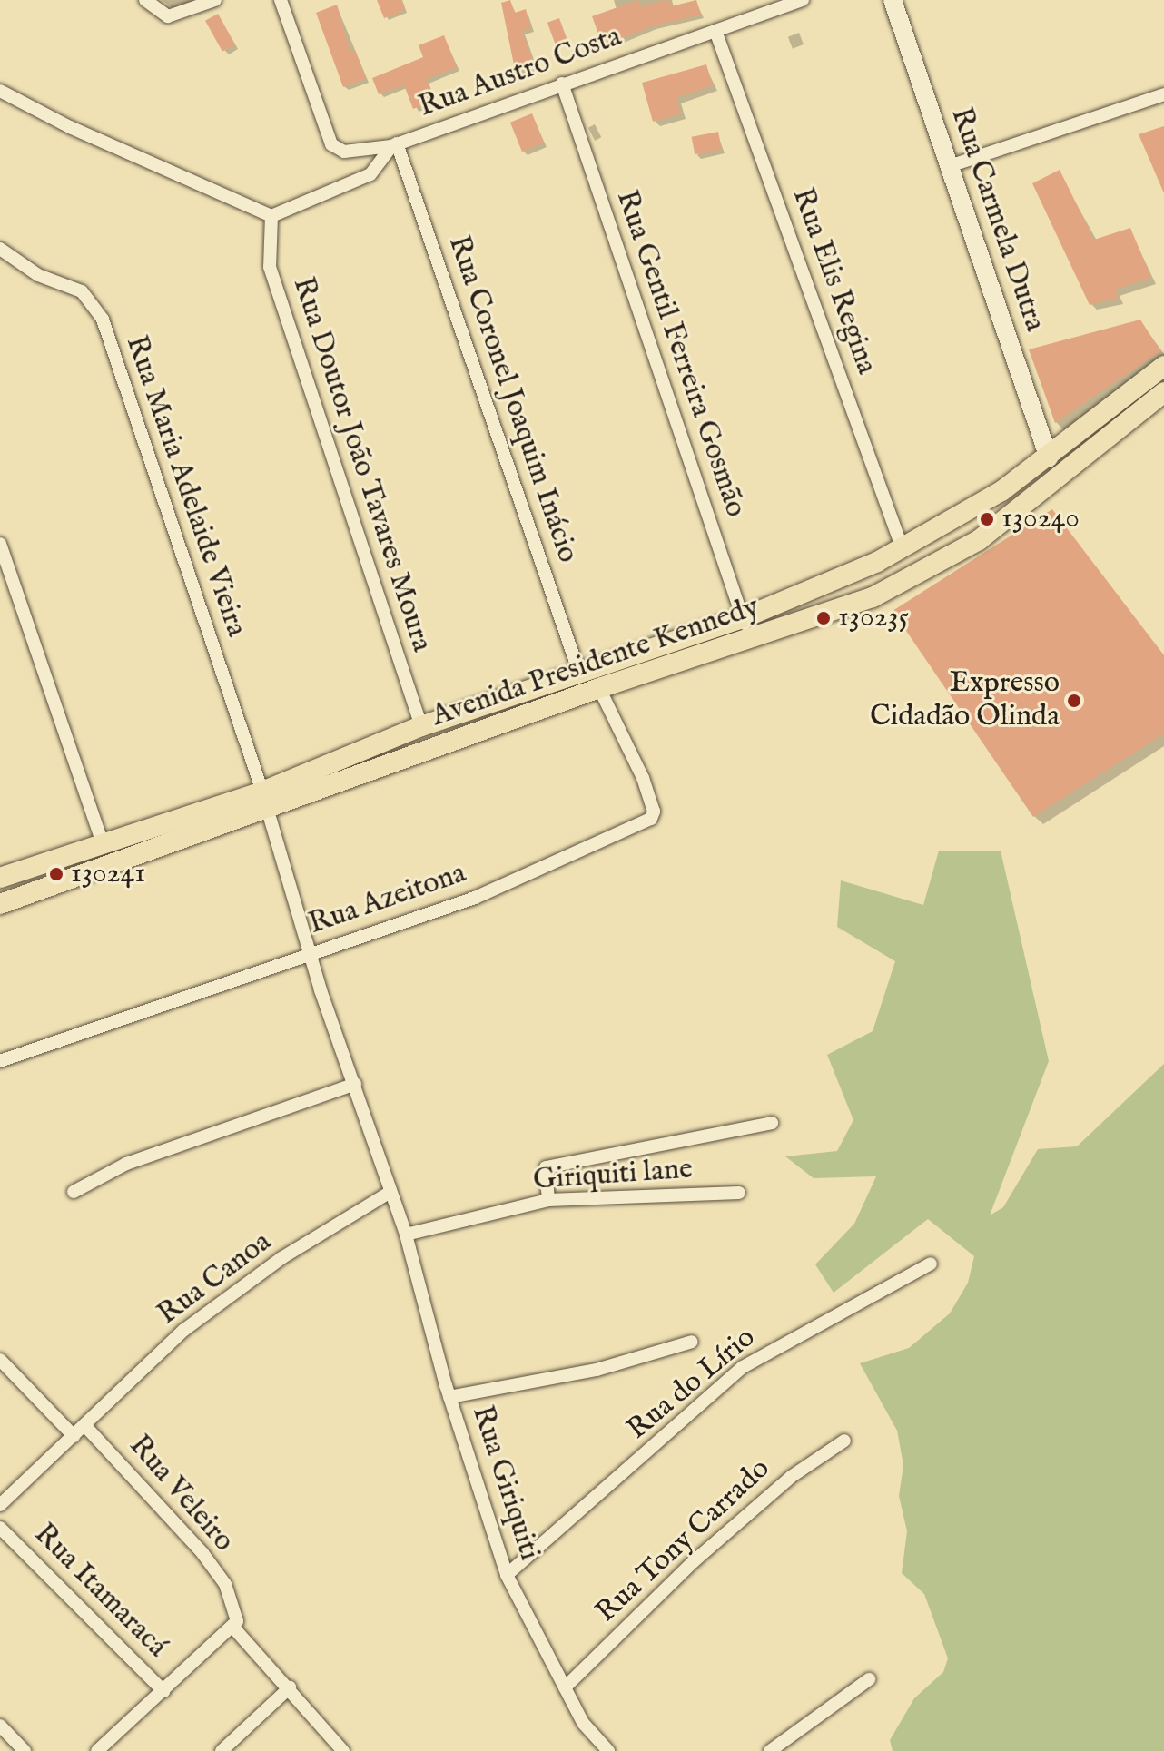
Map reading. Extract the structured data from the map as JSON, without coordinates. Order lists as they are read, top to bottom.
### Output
{
  "streets": {
    "main road": ["Avenida Presidente Kennedy"],
    "street": [
      "Rua Austro Costa",
      "Rua Carmela Dutra",
      "Rua Elis Regina",
      "Rua Gentil Ferreira Gosmão",
      "Rua Coronel Joaquim Inácio",
      "Rua Doutor João Tavares Moura",
      "Rua Maria Adelaide Vieira",
      "Rua Azeitona",
      "Giriquiti lane",
      "Rua Canoa",
      "Rua do Lírio",
      "Rua Giriquiti",
      "Rua Veleiro",
      "Rua Tony Carrado",
      "Rua Itamaracá"
    ]
  },
  "crossings": [
    ["Rua Austro Costa", "Rua Elis Regina"],
    ["Rua Austro Costa", "Rua Gentil Ferreira Gosmão"],
    ["Rua Austro Costa", "Rua Coronel Joaquim Inácio"],
    ["Rua Austro Costa", "Rua Doutor João Tavares Moura"],
    ["Rua Carmela Dutra", "Avenida Presidente Kennedy"],
    ["Rua Elis Regina", "Avenida Presidente Kennedy"],
    ["Rua Gentil Ferreira Gosmão", "Avenida Presidente Kennedy"],
    ["Rua Coronel Joaquim Inácio", "Avenida Presidente Kennedy"],
    ["Rua Doutor João Tavares Moura", "Avenida Presidente Kennedy"],
    ["Rua Maria Adelaide Vieira", "Avenida Presidente Kennedy"],
    ["Avenida Presidente Kennedy", "Rua Azeitona"],
    ["Giriquiti lane", "Rua Giriquiti"],
    ["Rua Canoa", "Rua Giriquiti"],
    ["Rua Canoa", "Rua Veleiro"],
    ["Rua do Lírio", "Rua Giriquiti"],
    ["Rua Giriquiti", "Rua Tony Carrado"]
  ],
  "places": [
    "130240",
    "130235",
    "Expresso Cidadão Olinda",
    "130241"
  ]
}
